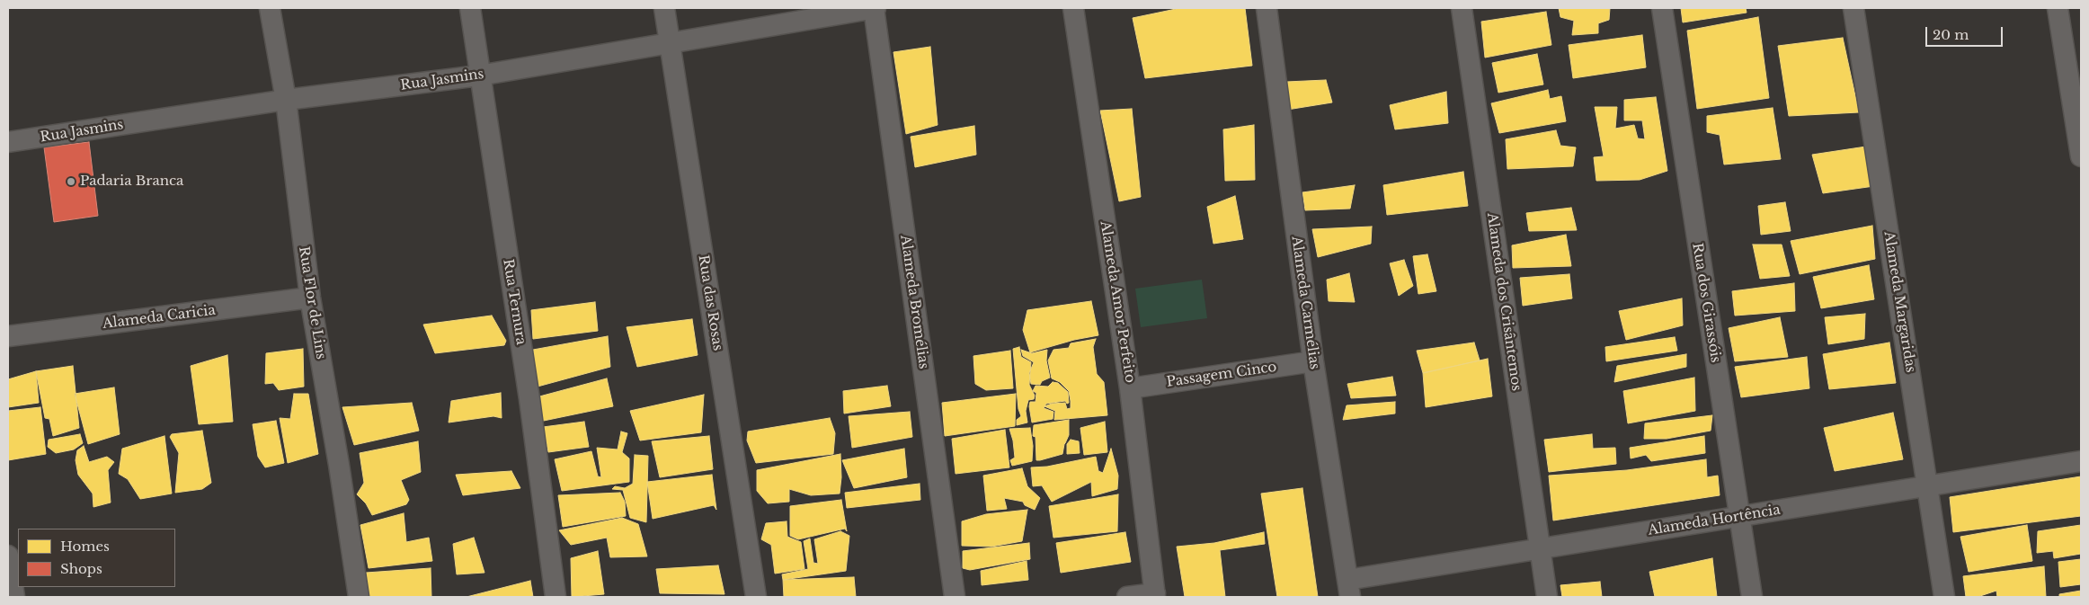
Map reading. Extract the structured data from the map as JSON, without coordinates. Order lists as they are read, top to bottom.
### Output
{
  "streets": {
    "street": [
      "Rua Jasmins",
      "Rua Ternura",
      "Alameda Bromélias",
      "Alameda Amor Perfeito",
      "Alameda dos Crisântemos",
      "Alameda Margaridas",
      "Rua Flor de Lins",
      "Rua das Rosas",
      "Alameda Carmélias",
      "Rua dos Girassóis",
      "Alameda Caricia",
      "Passagem Cinco",
      "Alameda Hortência"
    ]
  },
  "crossings": [
    ["Rua Jasmins", "Rua Ternura"],
    ["Rua Jasmins", "Alameda Bromélias"],
    ["Rua Jasmins", "Rua Flor de Lins"],
    ["Rua Jasmins", "Rua das Rosas"],
    ["Alameda Amor Perfeito", "Passagem Cinco"],
    ["Alameda dos Crisântemos", "Alameda Hortência"],
    ["Alameda Margaridas", "Alameda Hortência"],
    ["Rua Flor de Lins", "Alameda Caricia"],
    ["Alameda Carmélias", "Passagem Cinco"],
    ["Alameda Carmélias", "Alameda Hortência"],
    ["Rua dos Girassóis", "Alameda Hortência"]
  ],
  "places": ["Padaria Branca"],
  "legend": ["Homes", "Shops"],
  "scale_bar": "20 m"
}
